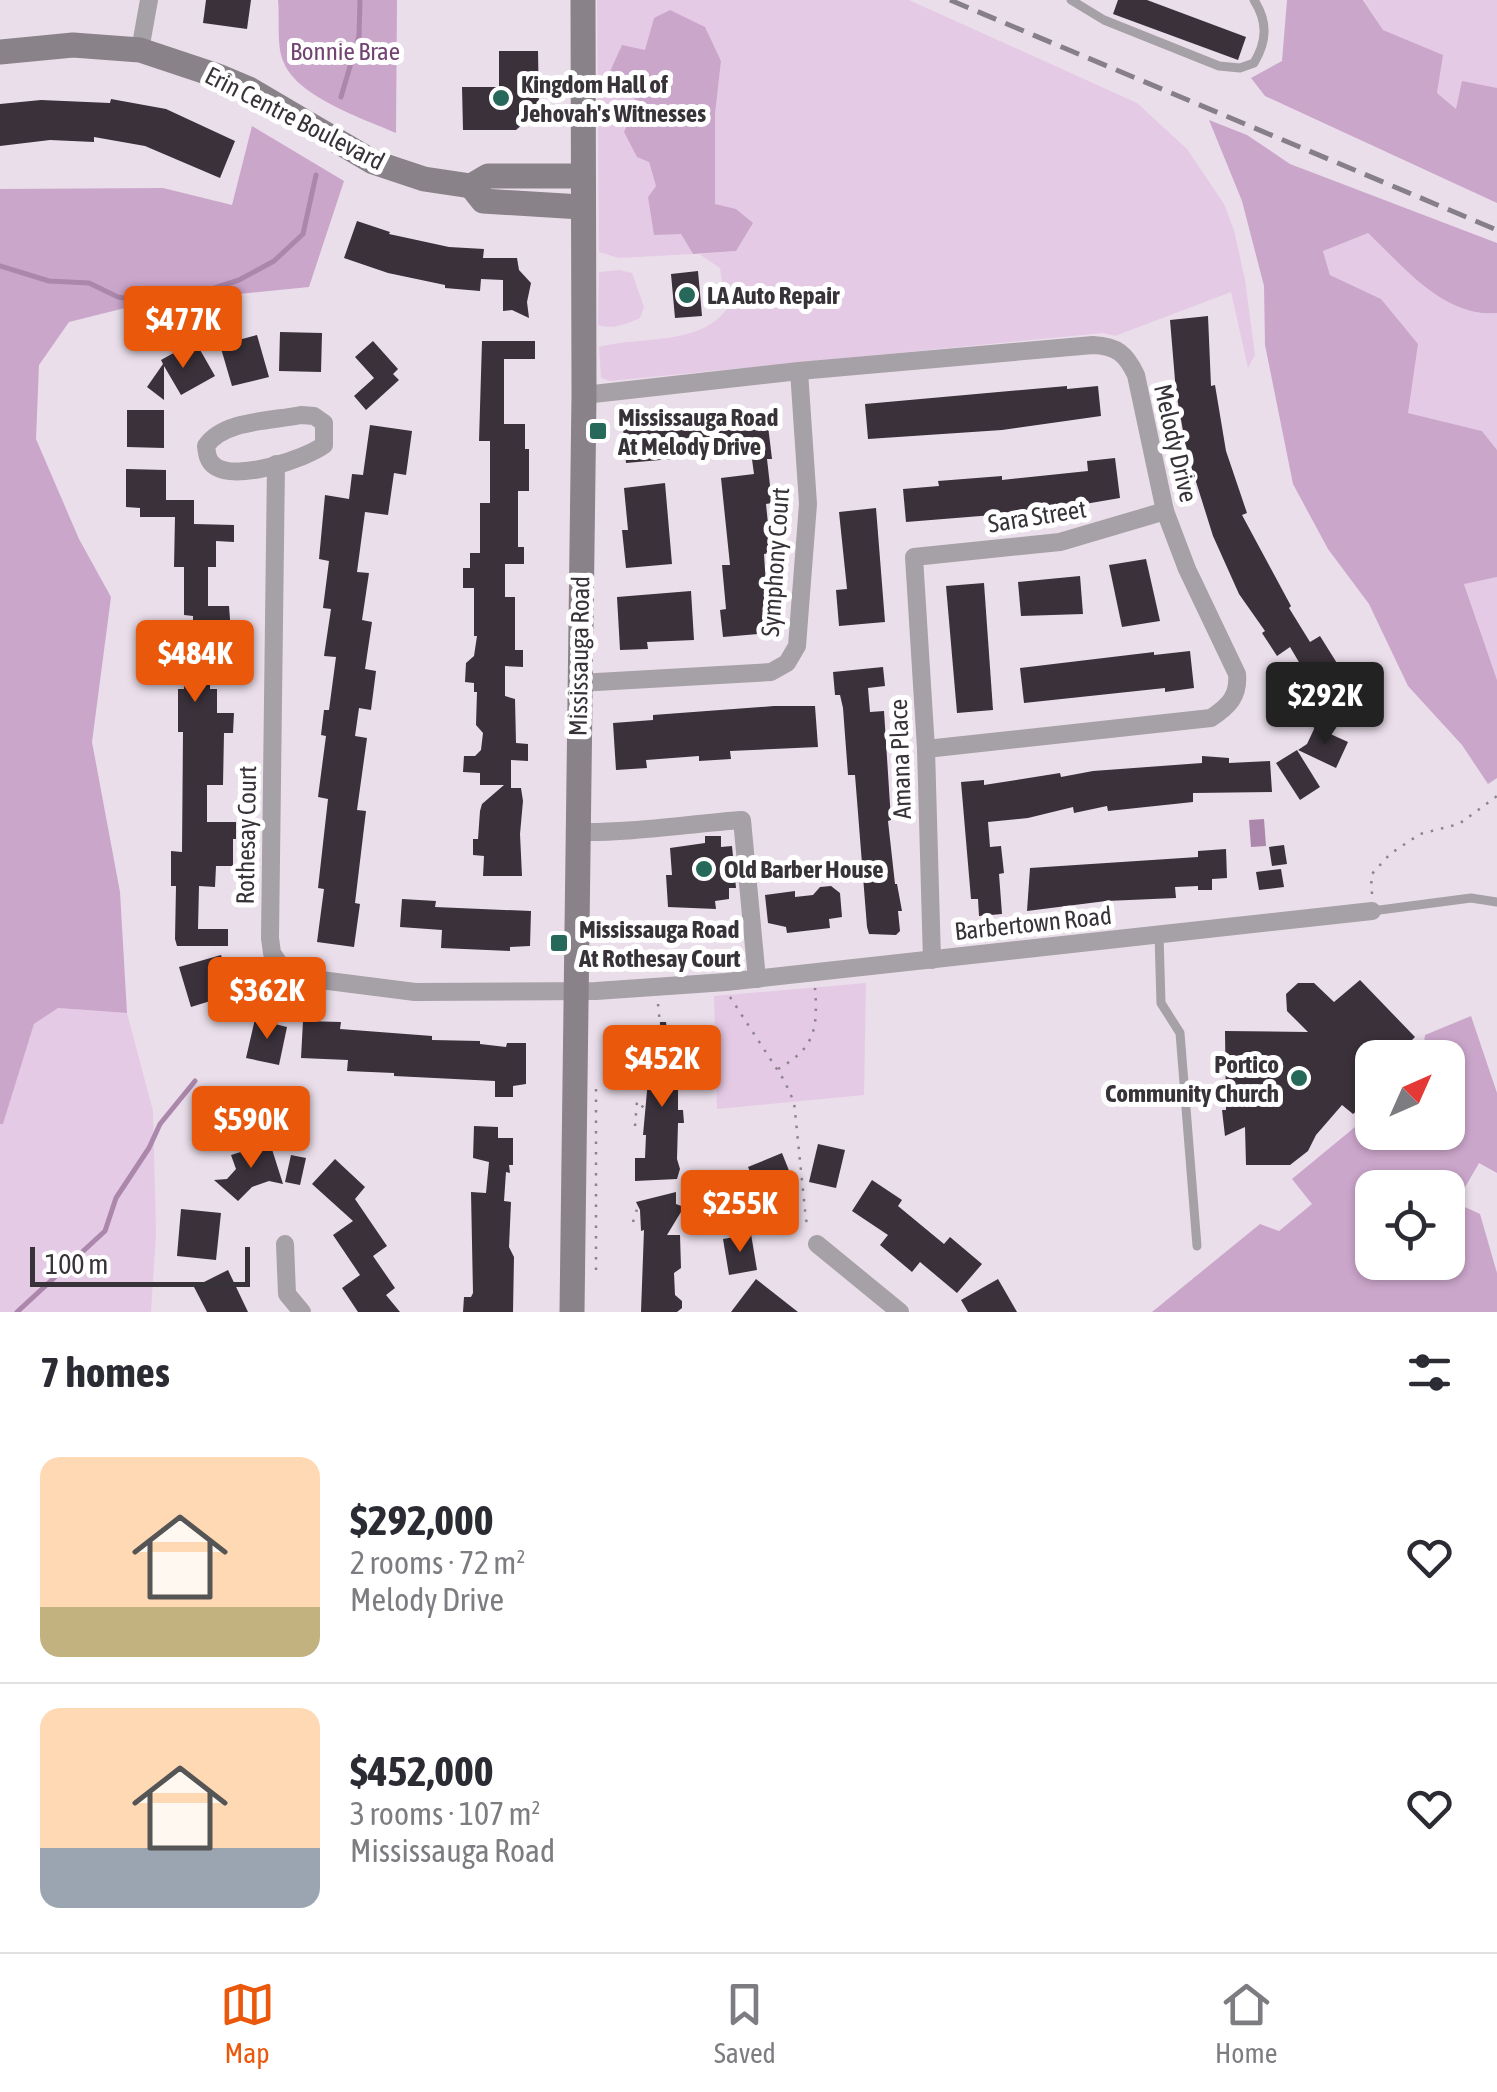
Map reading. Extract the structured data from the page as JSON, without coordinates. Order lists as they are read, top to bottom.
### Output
{
  "streets": {
    "main road": ["Erin Centre Boulevard", "Mississauga Road"],
    "street": [
      "Melody Drive",
      "Sara Street",
      "Symphony Court",
      "Amana Place",
      "Rothesay Court",
      "Barbertown Road"
    ]
  },
  "crossings": [
    ["Erin Centre Boulevard", "Mississauga Road"],
    ["Melody Drive", "Sara Street"],
    ["Melody Drive", "Symphony Court"],
    ["Melody Drive", "Mississauga Road"],
    ["Melody Drive", "Amana Place"],
    ["Sara Street", "Amana Place"],
    ["Symphony Court", "Mississauga Road"],
    ["Mississauga Road", "Rothesay Court"],
    ["Mississauga Road", "Barbertown Road"],
    ["Amana Place", "Barbertown Road"],
    ["Rothesay Court", "Barbertown Road"]
  ],
  "parks": ["Bonnie Brae"],
  "places": {
    "other": [
      "Kingdom Hall of Jehovah's Witnesses",
      "LA Auto Repair",
      "Old Barber House",
      "Portico Community Church"
    ],
    "transit": ["Mississauga Road At Melody Drive", "Mississauga Road At Rothesay Court"]
  },
  "scale_bar": "100 m",
  "north": "top right",
  "page": {
    "price": [
      "$477K",
      "$484K",
      "$292K",
      "$362K",
      "$452K",
      "$590K",
      "$255K"
    ],
    "scale": "100 m",
    "heading": "7 homes",
    "list": [
      {
        "name": "$292,000",
        "note": "2 rooms · 72 m² · Melody Drive"
      },
      {
        "name": "$452,000",
        "note": "3 rooms · 107 m² · Mississauga Road"
      }
    ],
    "tabs": ["Map", "Saved", "Home"]
  }
}
